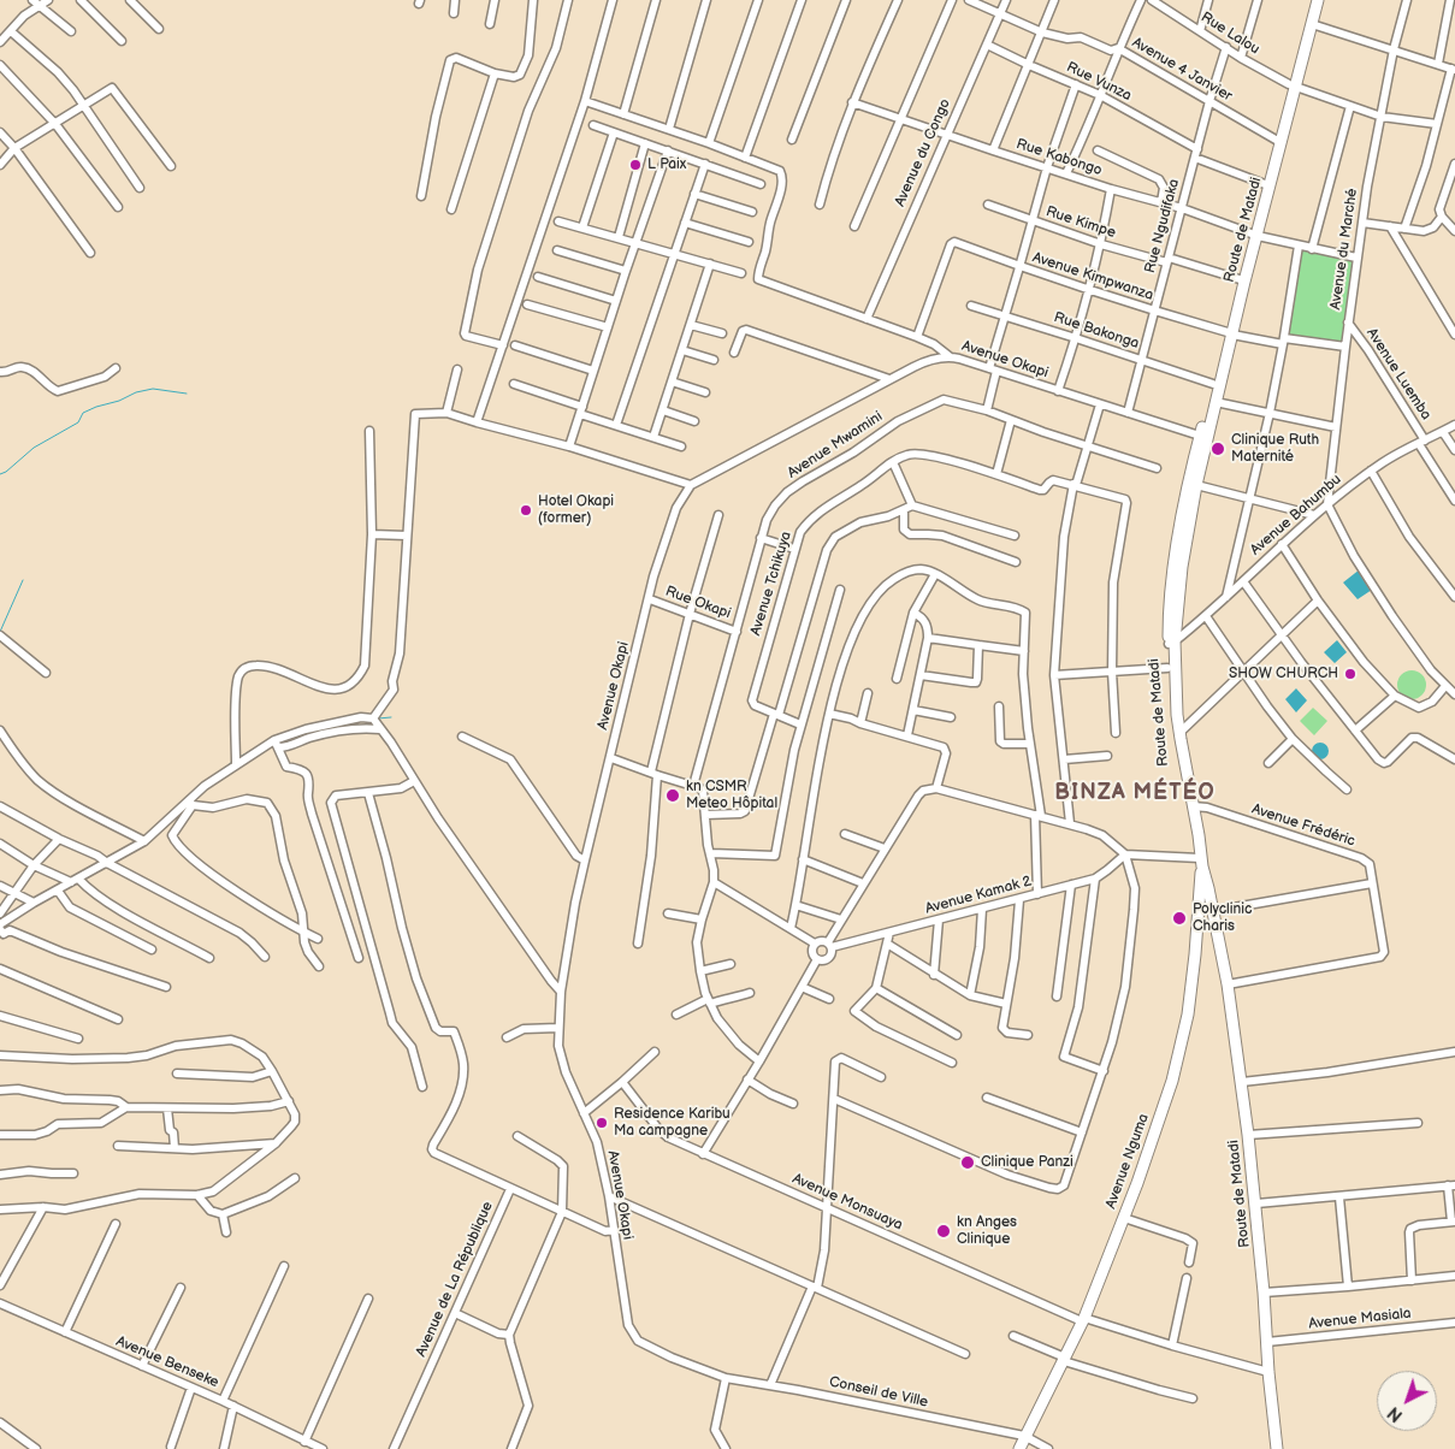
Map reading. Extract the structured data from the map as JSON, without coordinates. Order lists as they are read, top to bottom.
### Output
{
  "streets": {
    "main road": ["Route de Matadi", "Avenue Nguma"],
    "street": [
      "Rue Lalou",
      "Avenue 4 Janvier",
      "Rue Vunza",
      "Avenue du Congo",
      "Rue Kabongo",
      "Rue Kimpe",
      "Rue Ngudifaka",
      "Avenue du Marché",
      "Avenue Kimpwanza",
      "Rue Bakonga",
      "Avenue Okapi",
      "Avenue Luemba",
      "Avenue Mwamini",
      "Avenue Bahumbu",
      "Avenue Tchikuya",
      "Rue Okapi",
      "Avenue Frédéric",
      "Avenue Kamak 2",
      "Avenue Monsuaya",
      "Avenue de La République",
      "Avenue Masiala",
      "Avenue Benseke",
      "Conseil de Ville"
    ]
  },
  "crossings": [
    ["Rue Lalou", "Rue Ngudifaka"],
    ["Rue Lalou", "Route de Matadi"],
    ["Rue Lalou", "Avenue du Marché"],
    ["Avenue 4 Janvier", "Avenue du Congo"],
    ["Avenue 4 Janvier", "Rue Ngudifaka"],
    ["Avenue 4 Janvier", "Route de Matadi"],
    ["Rue Vunza", "Avenue du Congo"],
    ["Rue Vunza", "Rue Ngudifaka"],
    ["Rue Vunza", "Route de Matadi"],
    ["Avenue du Congo", "Rue Kabongo"],
    ["Rue Kabongo", "Rue Ngudifaka"],
    ["Rue Kabongo", "Route de Matadi"],
    ["Rue Kabongo", "Avenue du Marché"],
    ["Rue Kimpe", "Rue Ngudifaka"],
    ["Rue Kimpe", "Route de Matadi"],
    ["Rue Ngudifaka", "Avenue Kimpwanza"],
    ["Rue Ngudifaka", "Rue Bakonga"],
    ["Rue Ngudifaka", "Avenue Okapi"],
    ["Route de Matadi", "Avenue Kimpwanza"],
    ["Route de Matadi", "Rue Bakonga"],
    ["Route de Matadi", "Avenue Okapi"],
    ["Route de Matadi", "Avenue Bahumbu"],
    ["Route de Matadi", "Avenue Frédéric"],
    ["Route de Matadi", "Avenue Nguma"],
    ["Route de Matadi", "Avenue Monsuaya"],
    ["Route de Matadi", "Avenue Masiala"],
    ["Avenue du Marché", "Avenue Kimpwanza"],
    ["Avenue du Marché", "Avenue Luemba"],
    ["Avenue du Marché", "Avenue Bahumbu"],
    ["Avenue Okapi", "Rue Okapi"],
    ["Avenue Okapi", "Avenue de La République"],
    ["Avenue Okapi", "Conseil de Ville"],
    ["Avenue Luemba", "Avenue Bahumbu"],
    ["Avenue Mwamini", "Rue Okapi"],
    ["Avenue Nguma", "Avenue Monsuaya"],
    ["Avenue Nguma", "Conseil de Ville"]
  ],
  "districts": ["BINZA MÉTÉO"],
  "places": [
    "L Paix",
    "Clinique Ruth Maternité",
    "Hotel Okapi (former)",
    "SHOW CHURCH",
    "kn CSMR Meteo Hôpital",
    "Polyclinic Charis",
    "Residence Karibu Ma campagne",
    "Clinique Panzi",
    "kn Anges Clinique"
  ],
  "north": "bottom left"
}
